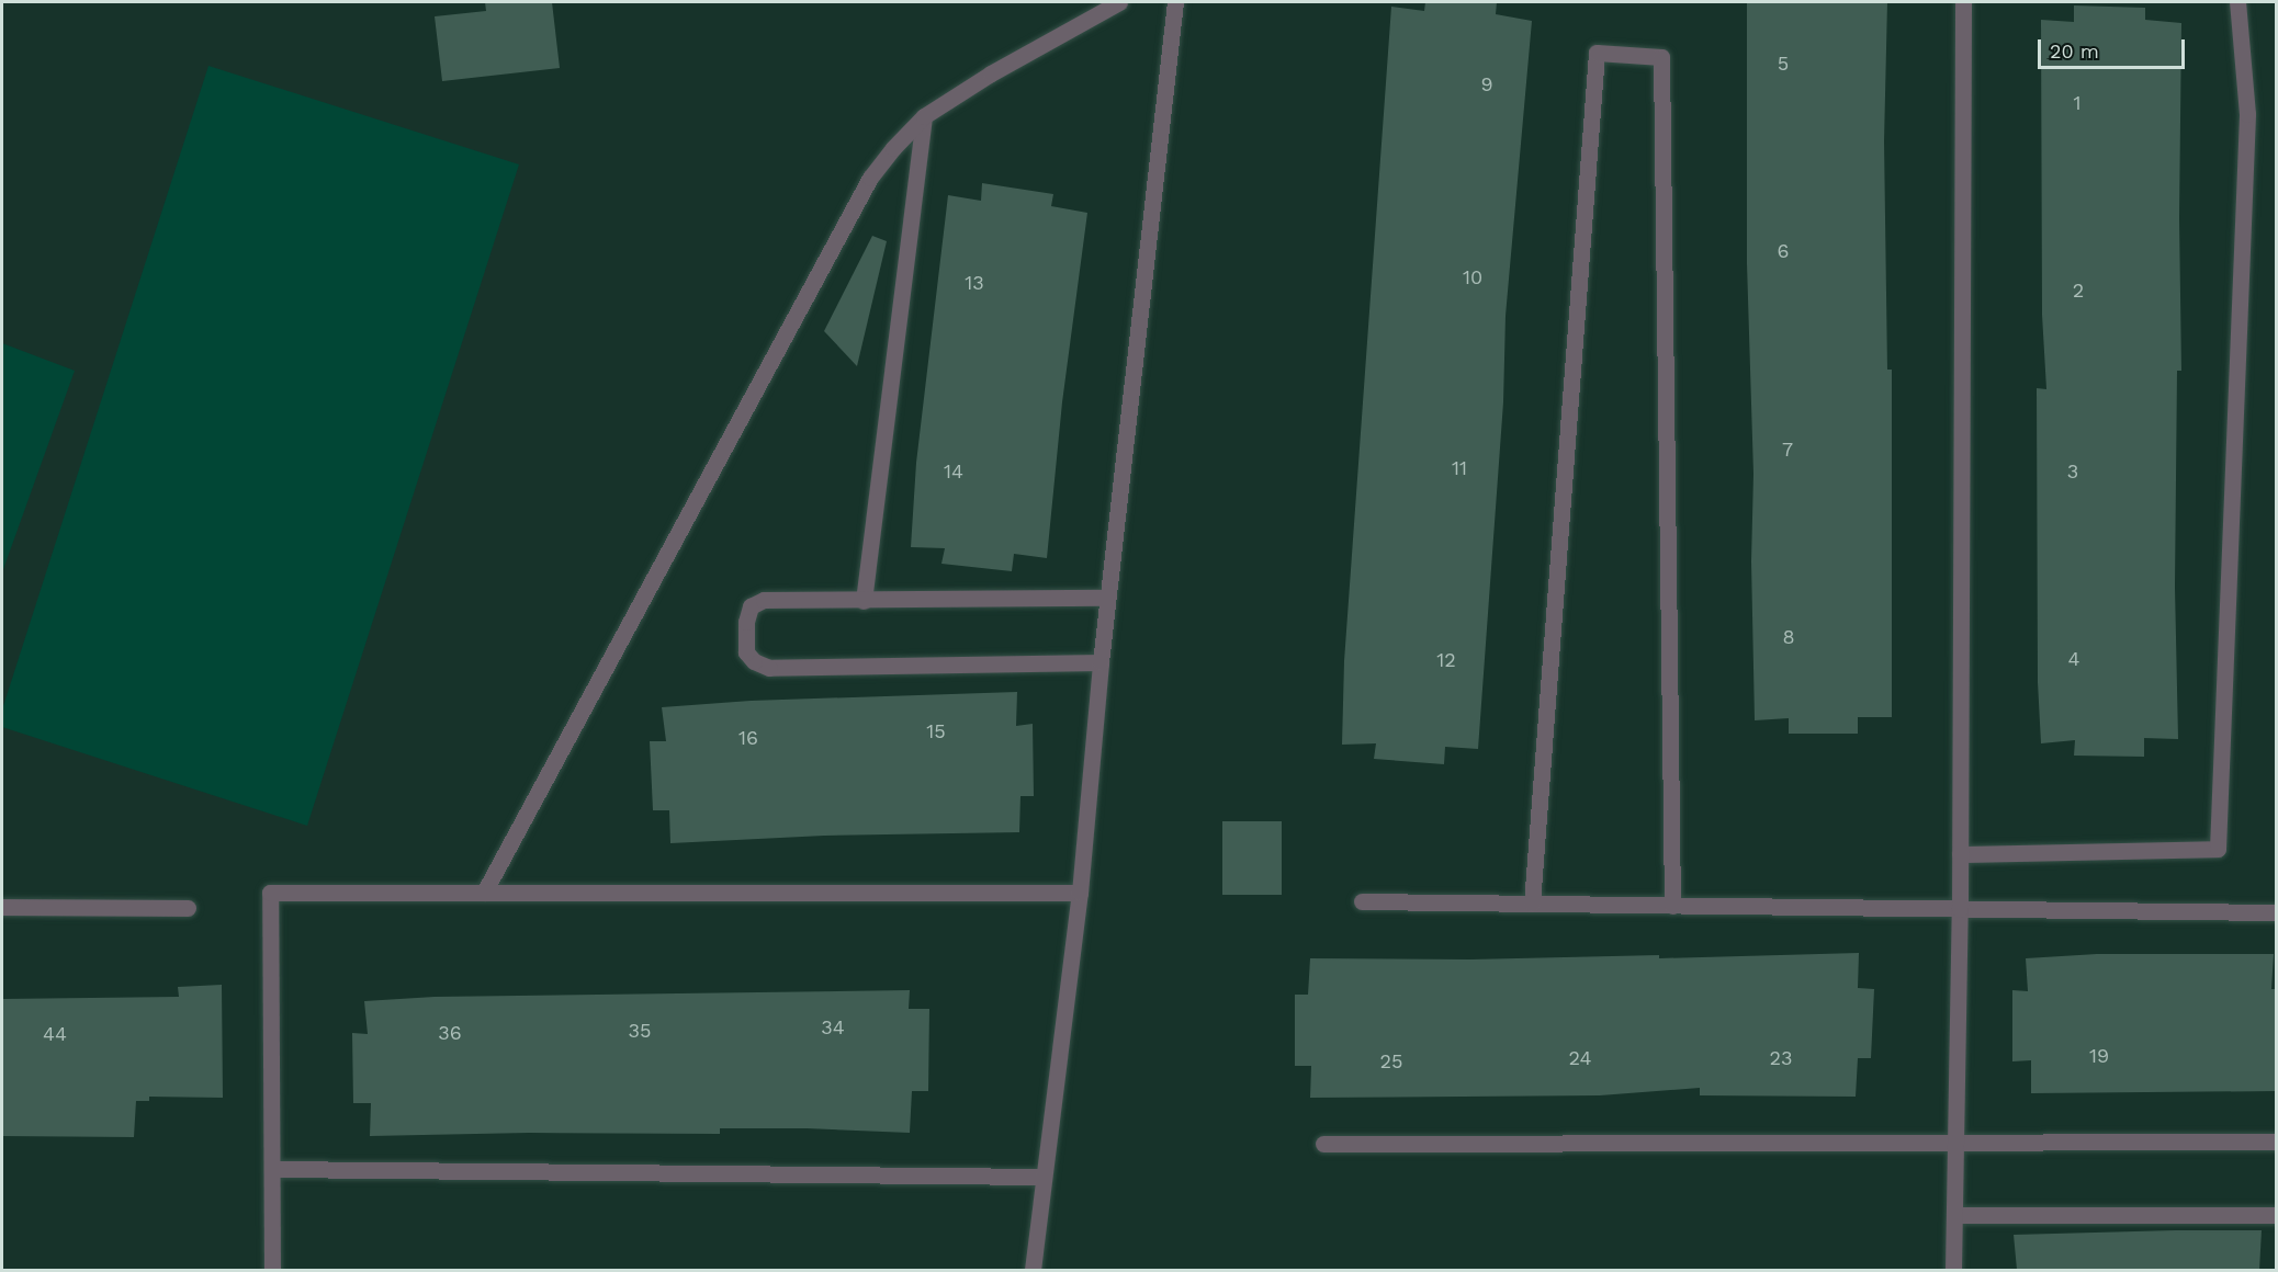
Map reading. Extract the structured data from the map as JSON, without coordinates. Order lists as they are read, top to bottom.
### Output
{
  "house_numbers": [
    "5",
    "9",
    "1",
    "6",
    "10",
    "13",
    "2",
    "7",
    "11",
    "14",
    "3",
    "8",
    "4",
    "12",
    "15",
    "16",
    "34",
    "35",
    "36",
    "44",
    "19",
    "24",
    "23",
    "25"
  ],
  "scale_bar": "20 m"
}
